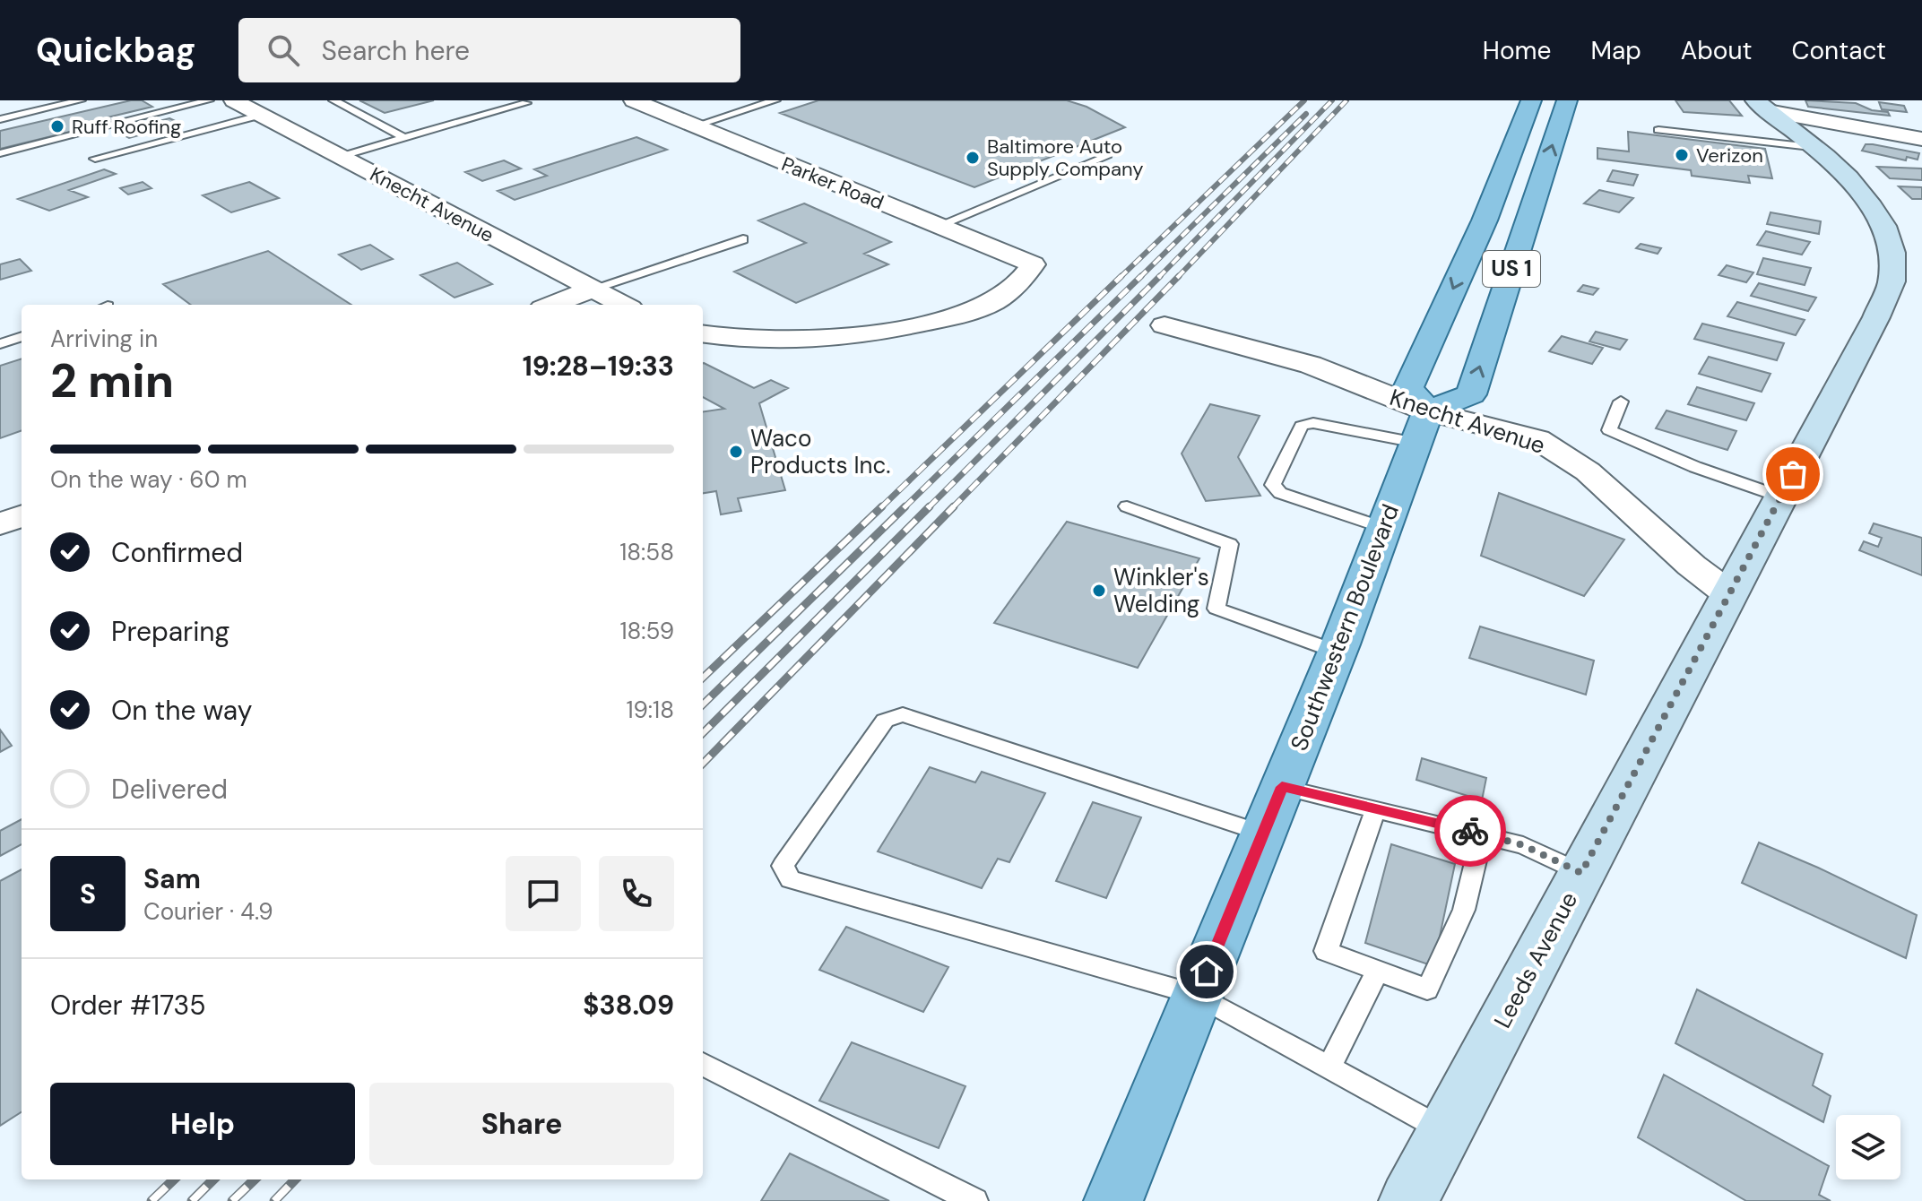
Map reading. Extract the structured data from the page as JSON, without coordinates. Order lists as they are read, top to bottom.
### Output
{
  "streets": {
    "main road": ["US 1", "Southwestern Boulevard"],
    "street": ["Parker Road", "Knecht Avenue", "Leeds Avenue"]
  },
  "crossings": [
    ["Knecht Avenue", "US 1"],
    ["Knecht Avenue", "Southwestern Boulevard"],
    ["Knecht Avenue", "Leeds Avenue"],
    ["US 1", "Southwestern Boulevard"]
  ],
  "places": [
    "Ruff Roofing",
    "Verizon",
    "Baltimore Auto Supply Company",
    "Waco Products Inc.",
    "Winkler's Welding"
  ],
  "page": {
    "header": "Quickbag",
    "search": "Search here",
    "nav": [
      "Home",
      "Map",
      "About",
      "Contact"
    ],
    "heading": ["2 min", "Arriving in", "19:28–19:33"],
    "panel": [
      "Sam",
      "Courier · 4.9",
      "Order #1735",
      "$38.09"
    ],
    "bar": "On the way · 60 m",
    "list": [
      ["Confirmed", "18:58"],
      ["Preparing", "18:59"],
      ["On the way", "19:18"],
      "Delivered"
    ],
    "round": "S",
    "buttons": ["Help", "Share"]
  }
}
